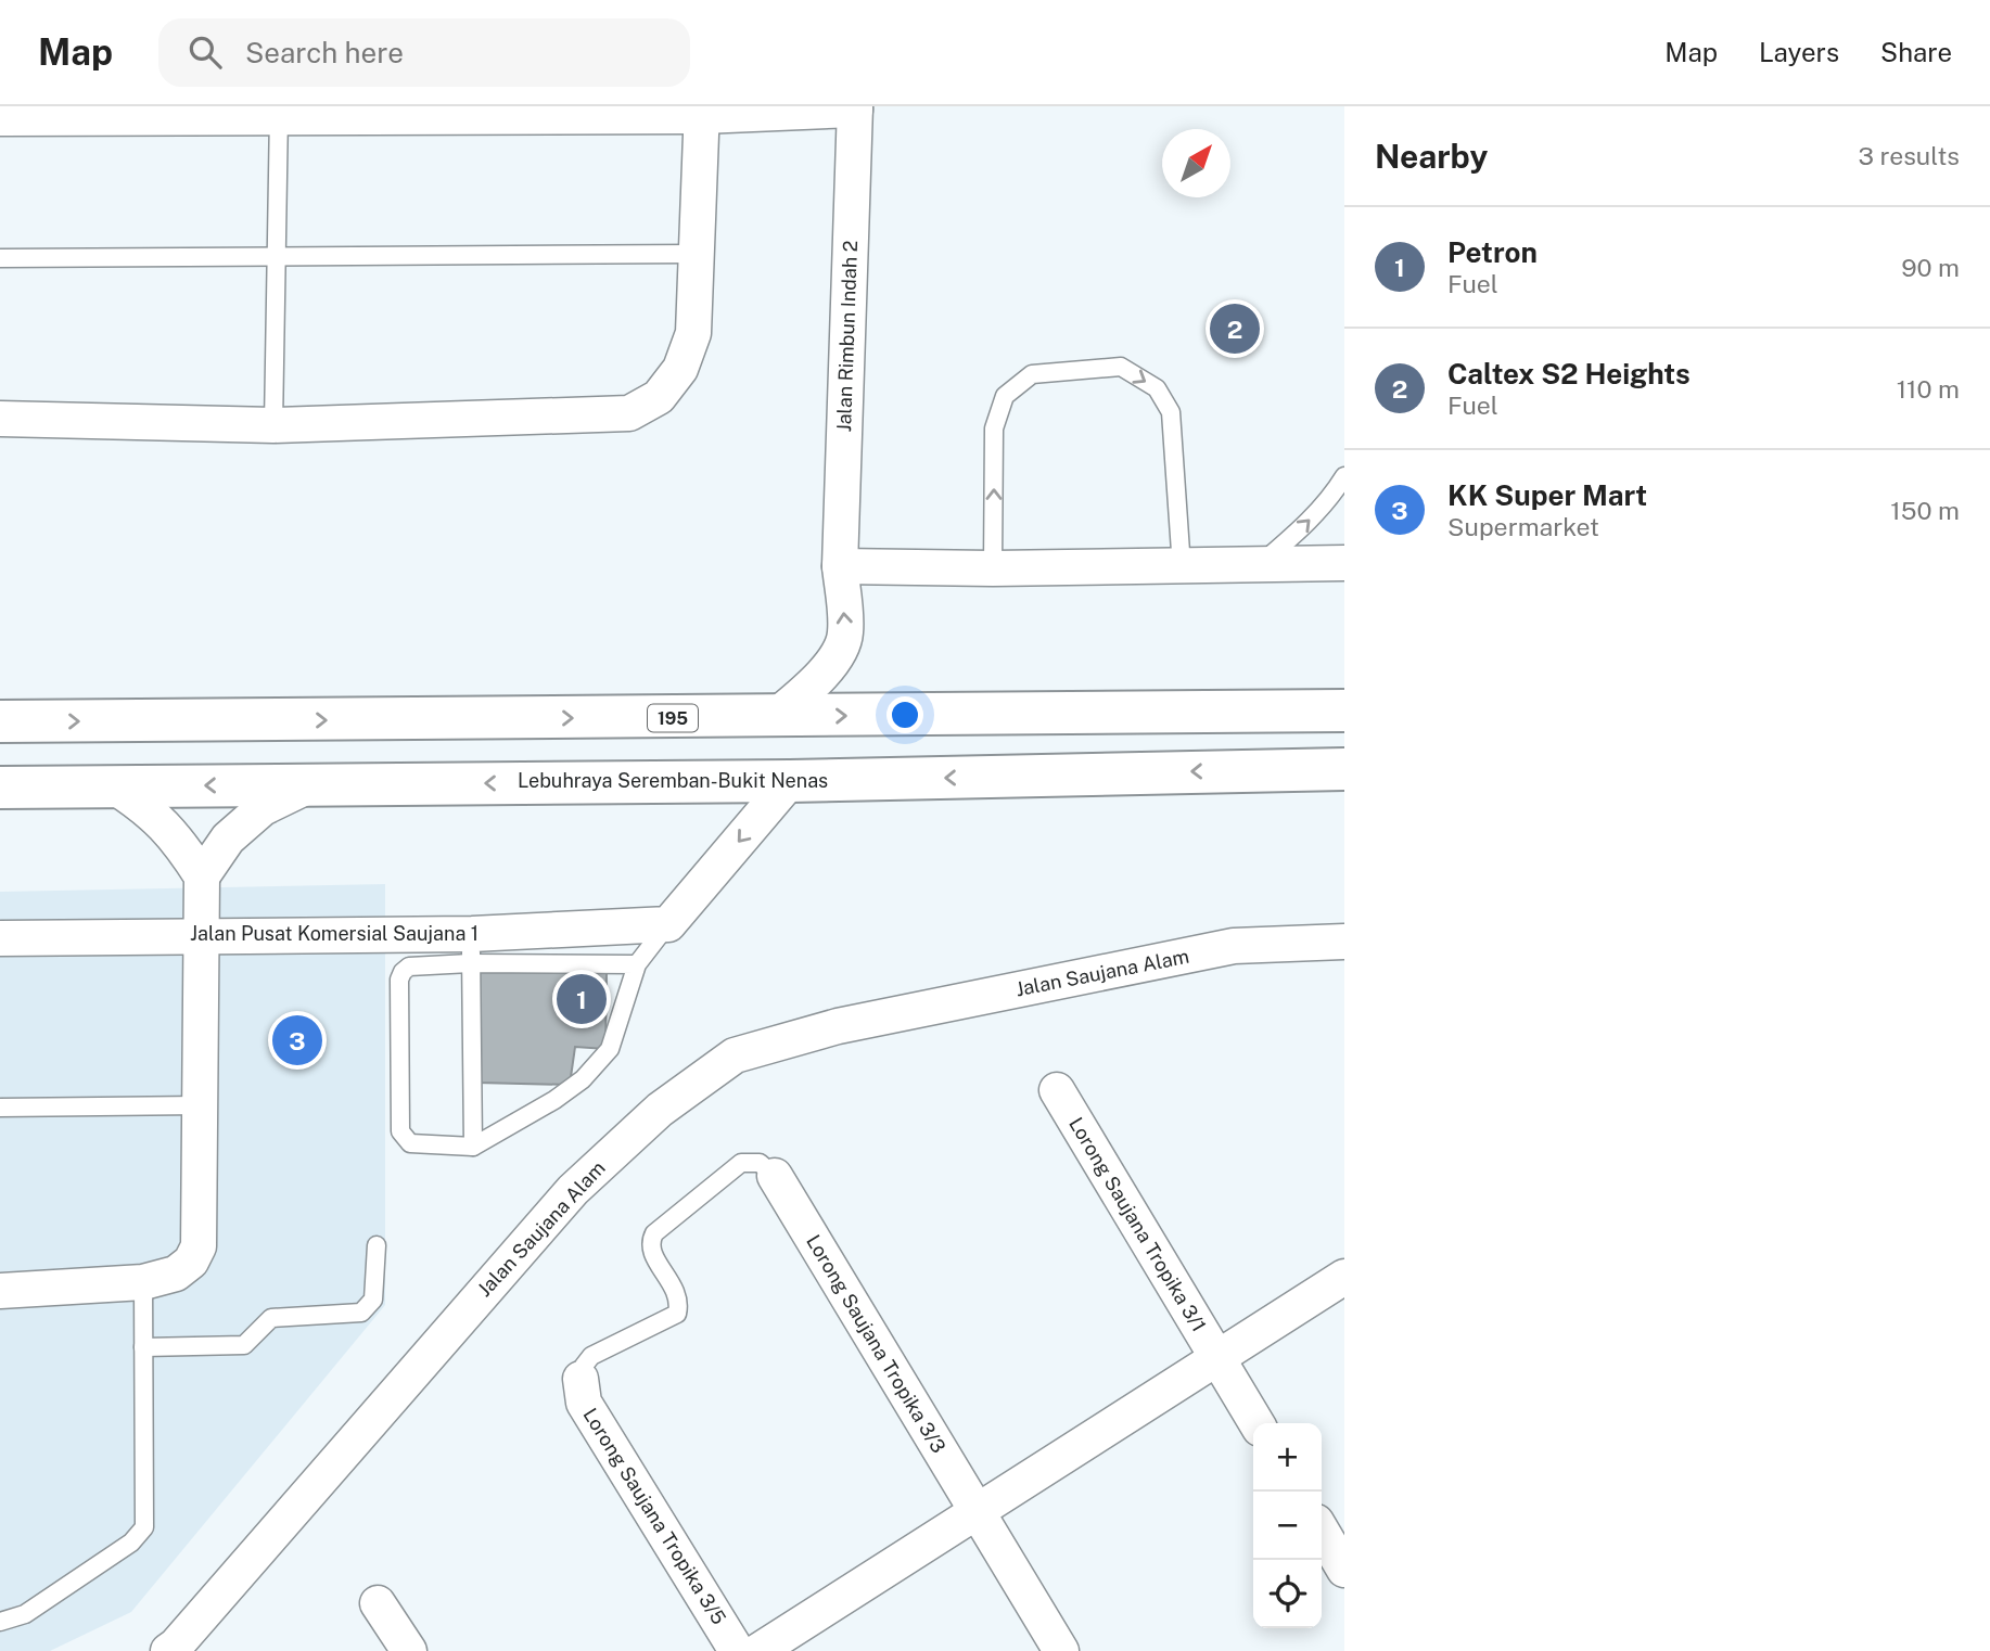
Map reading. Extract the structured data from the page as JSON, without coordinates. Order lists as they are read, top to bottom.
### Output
{
  "streets": {
    "highway": ["195", "Lebuhraya Seremban-Bukit Nenas"],
    "street": [
      "Jalan Rimbun Indah 2",
      "Jalan Pusat Komersial Saujana 1",
      "Jalan Saujana Alam",
      "Lorong Saujana Tropika 3/1",
      "Lorong Saujana Tropika 3/3",
      "Lorong Saujana Tropika 3/5"
    ]
  },
  "crossings": [
    ["Jalan Rimbun Indah 2", "195"]
  ],
  "north": "top right",
  "page": {
    "header": "Map",
    "search": "Search here",
    "nav": ["Map", "Layers", "Share"],
    "heading": ["Nearby", "3 results"],
    "list": [
      {
        "mark": "1",
        "name": "Petron",
        "note": "Fuel",
        "value": "90 m"
      },
      {
        "mark": "2",
        "name": "Caltex S2 Heights",
        "note": "Fuel",
        "value": "110 m"
      },
      {
        "mark": "3",
        "name": "KK Super Mart",
        "note": "Supermarket",
        "value": "150 m"
      }
    ],
    "pins": ["2", "1", "3"],
    "map_buttons": ["+", "−"]
  }
}
